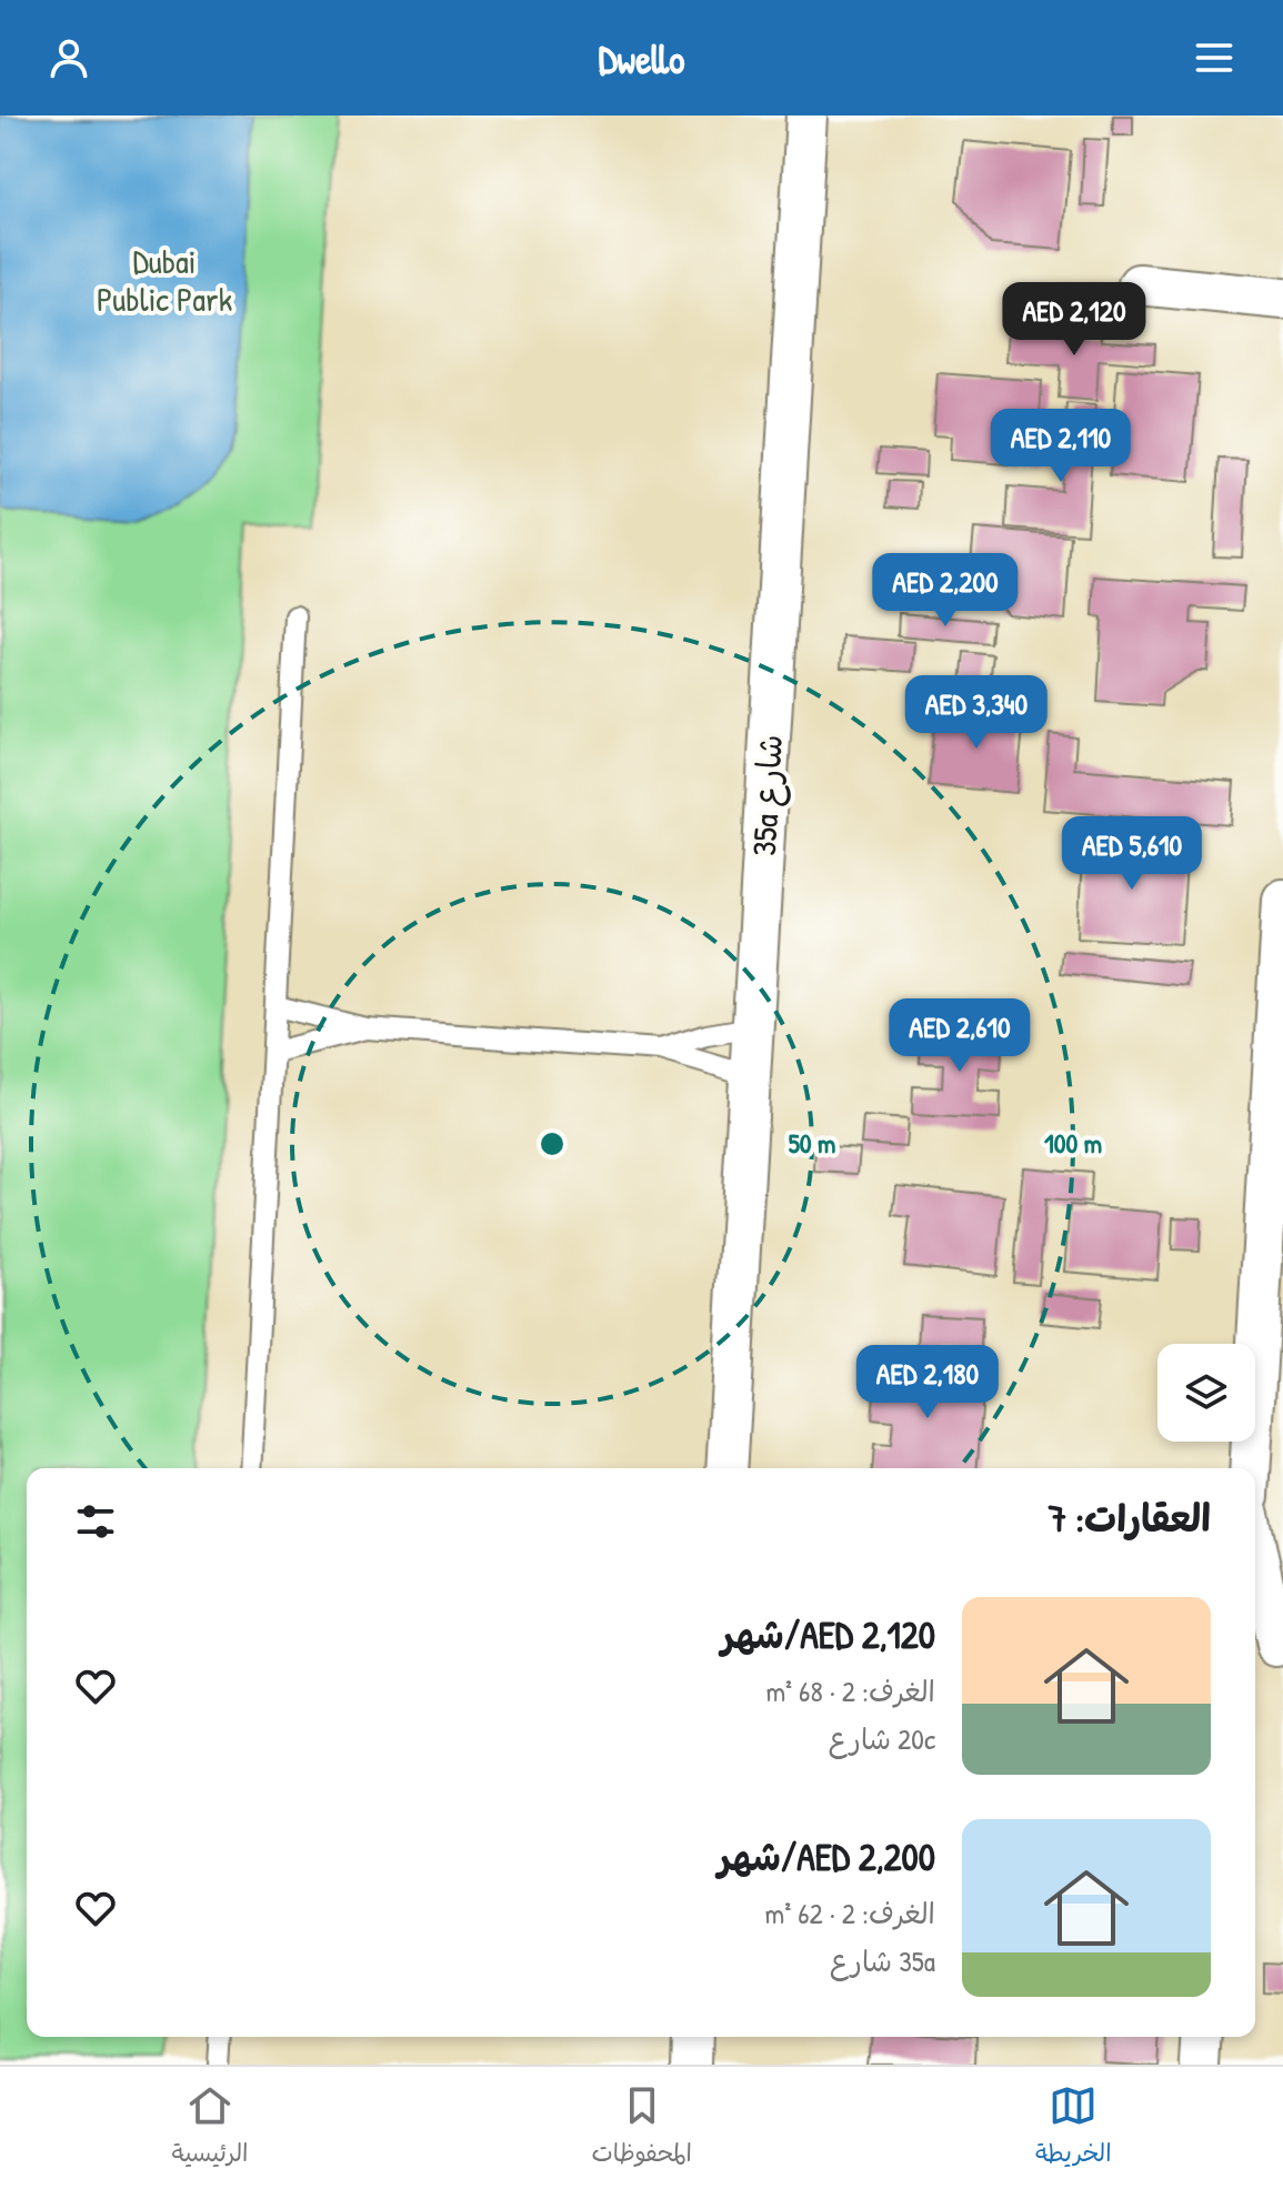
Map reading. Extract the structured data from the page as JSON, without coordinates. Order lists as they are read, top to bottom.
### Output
{
  "streets": {
    "street": ["35a شارع"]
  },
  "parks": ["Dubai Public Park"],
  "page": {
    "header": "Dwello",
    "price": [
      "AED 2,120",
      "AED 2,110",
      "AED 2,200",
      "AED 3,340",
      "AED 5,610",
      "AED 2,610",
      "AED 2,180"
    ],
    "heading": "العقارات: 7",
    "list": [
      {
        "name": "AED 2,120/شهر",
        "note": "الغرف: 2 · 68 m² · 20c شارع"
      },
      {
        "name": "AED 2,200/شهر",
        "note": "الغرف: 2 · 62 m² · 35a شارع"
      }
    ],
    "tabs": ["الخريطة", "المحفوظات", "الرئيسية"]
  },
  "rings": ["50 m", "100 m"]
}
